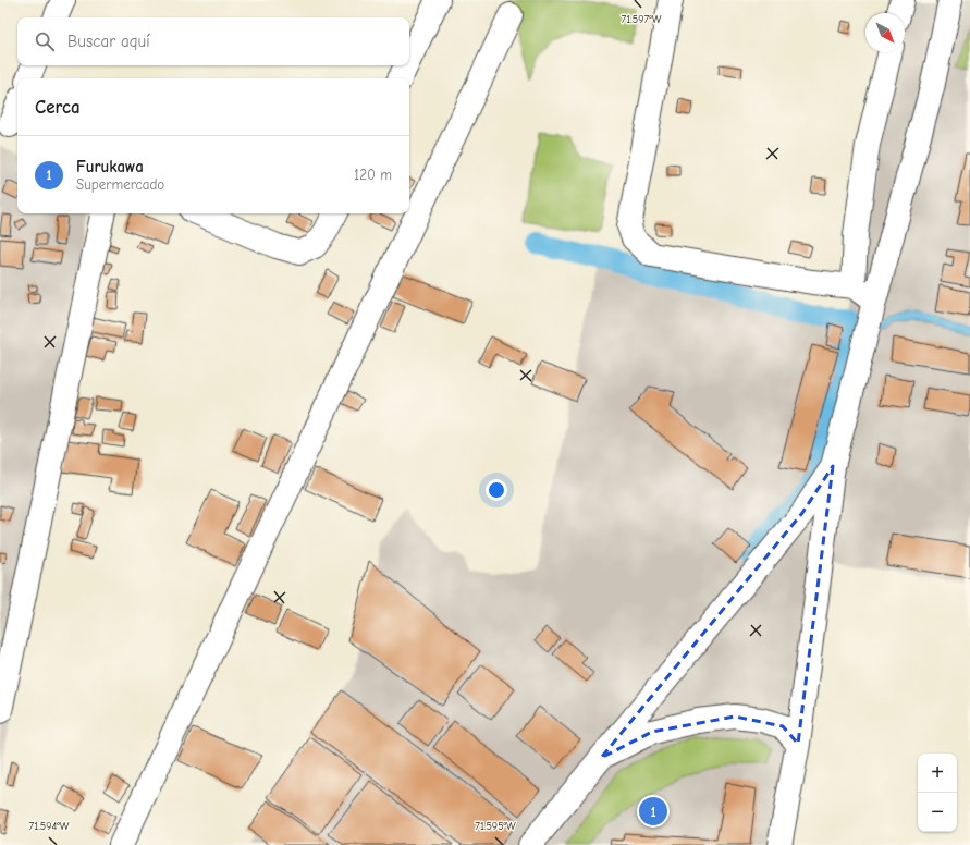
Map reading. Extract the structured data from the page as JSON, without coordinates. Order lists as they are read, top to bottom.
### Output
{
  "north": "bottom right",
  "page": {
    "search": "Buscar aquí",
    "heading": "Cerca",
    "list": [
      {
        "mark": "1",
        "name": "Furukawa",
        "note": "Supermercado",
        "value": "120 m"
      }
    ],
    "map_buttons": ["+", "−"],
    "pins": "1"
  },
  "coordinates": ["71.597°W", "71.594°W", "71.595°W"]
}
